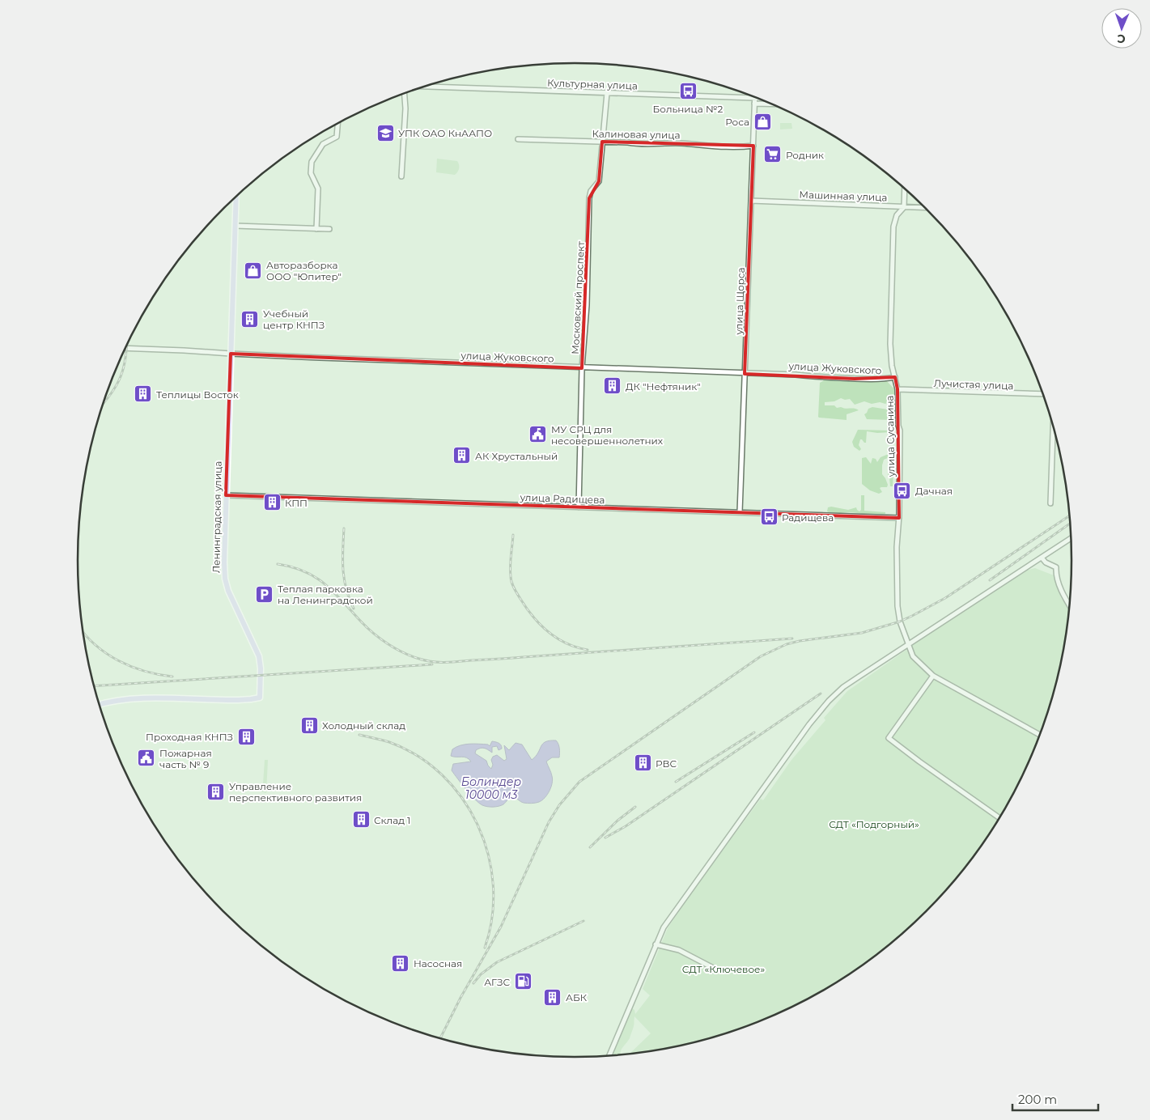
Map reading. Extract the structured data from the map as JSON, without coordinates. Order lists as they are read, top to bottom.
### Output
{
  "streets": {
    "main road": ["Ленинградская улица"],
    "street": [
      "Культурная улица",
      "Калиновая улица",
      "Машинная улица",
      "Московский проспект",
      "улица Щорса",
      "улица Жуковского",
      "Лучистая улица",
      "улица Сусанина",
      "улица Радищева"
    ]
  },
  "crossings": [
    ["Культурная улица", "Московский проспект"],
    ["Культурная улица", "улица Щорса"],
    ["Калиновая улица", "Московский проспект"],
    ["Калиновая улица", "улица Щорса"],
    ["Машинная улица", "улица Щорса"],
    ["Машинная улица", "улица Сусанина"],
    ["Московский проспект", "улица Жуковского"],
    ["Московский проспект", "улица Радищева"],
    ["улица Щорса", "улица Жуковского"],
    ["улица Щорса", "улица Радищева"],
    ["улица Жуковского", "улица Сусанина"],
    ["улица Жуковского", "Ленинградская улица"],
    ["Лучистая улица", "улица Сусанина"],
    ["улица Сусанина", "улица Радищева"],
    ["улица Радищева", "Ленинградская улица"]
  ],
  "water": ["Болиндер 10000 м3"],
  "parks": ["СДТ «Подгорный»", "СДТ «Ключевое»"],
  "places": {
    "bus stop": ["Больница №2", "Дачная", "Радищева"],
    "shop": ["Роса", "Авторазборка ООО \"Юпитер\""],
    "school or university": ["УПК ОАО КнААПО"],
    "supermarket": ["Родник"],
    "building": [
      "Учебный центр КНПЗ",
      "ДК \"Нефтяник\"",
      "Теплицы Восток",
      "АК Хрустальный",
      "КПП",
      "Холодный склад",
      "Проходная КНПЗ",
      "РВС",
      "Управление перспективного развития",
      "Склад 1",
      "Насосная",
      "АБК"
    ],
    "public building": ["МУ СРЦ для несовершеннолетних", "Пожарная часть № 9"],
    "parking": ["Теплая парковка на Ленинградской"],
    "fuel station": ["АГЗС"]
  },
  "scale_bar": "200 m",
  "north": "bottom"
}
